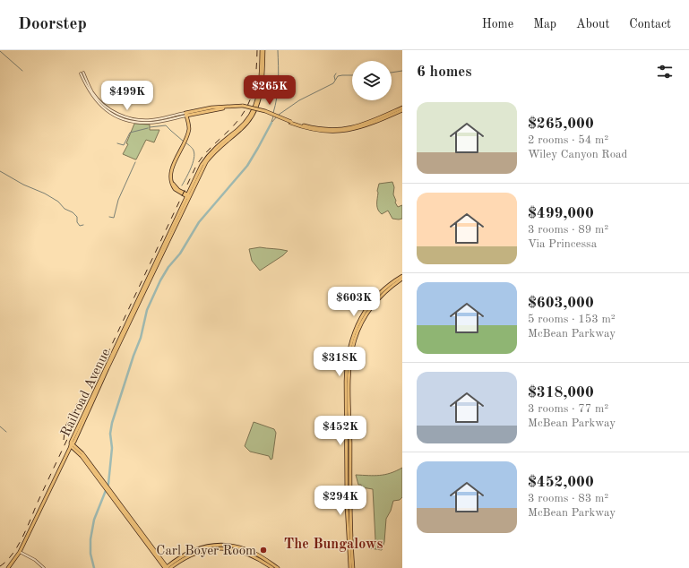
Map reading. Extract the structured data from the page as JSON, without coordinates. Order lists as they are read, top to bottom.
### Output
{
  "streets": {
    "main road": ["Railroad Avenue"]
  },
  "districts": ["The Bungalows"],
  "places": ["Carl Boyer Room"],
  "page": {
    "header": "Doorstep",
    "nav": [
      "Home",
      "Map",
      "About",
      "Contact"
    ],
    "heading": "6 homes",
    "price": [
      "$265K",
      "$499K",
      "$603K",
      "$318K",
      "$452K",
      "$294K"
    ],
    "list": [
      {
        "name": "$265,000",
        "note": "2 rooms · 54 m² · Wiley Canyon Road"
      },
      {
        "name": "$499,000",
        "note": "3 rooms · 89 m² · Via Princessa"
      },
      {
        "name": "$603,000",
        "note": "5 rooms · 153 m² · McBean Parkway"
      },
      {
        "name": "$318,000",
        "note": "3 rooms · 77 m² · McBean Parkway"
      },
      {
        "name": "$452,000",
        "note": "3 rooms · 83 m² · McBean Parkway"
      }
    ]
  }
}
